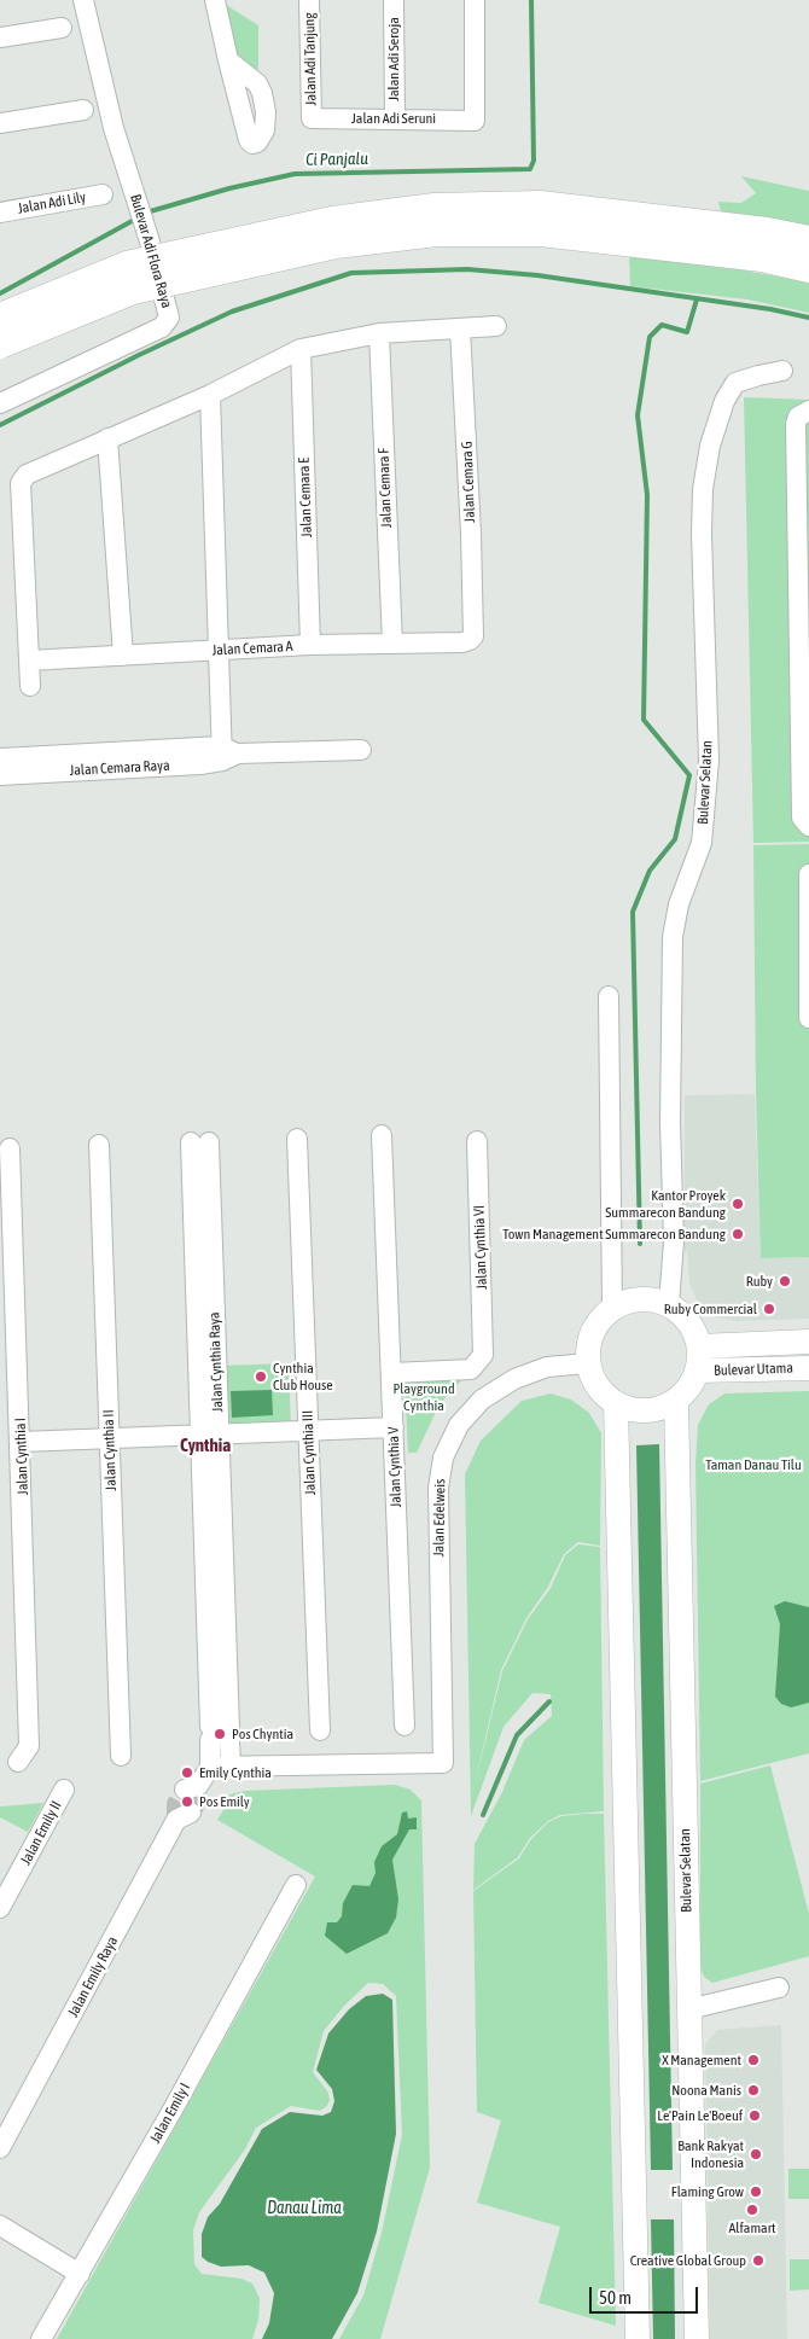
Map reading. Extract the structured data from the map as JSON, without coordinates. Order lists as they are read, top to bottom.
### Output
{
  "streets": {
    "main road": ["Bulevar Selatan", "Bulevar Utama"],
    "street": [
      "Jalan Adi Tanjung",
      "Jalan Adi Seroja",
      "Jalan Adi Seruni",
      "Jalan Adi Lily",
      "Bulevar Adi Flora Raya",
      "Jalan Cemara G",
      "Jalan Cemara F",
      "Jalan Cemara E",
      "Jalan Cemara A",
      "Jalan Cemara Raya",
      "Jalan Cynthia VI",
      "Jalan Cynthia Raya",
      "Jalan Cynthia II",
      "Jalan Cynthia III",
      "Jalan Cynthia I",
      "Jalan Cynthia V",
      "Jalan Edelweis",
      "Jalan Emily II",
      "Jalan Emily Raya",
      "Jalan Emily I"
    ]
  },
  "crossings": [
    ["Jalan Adi Tanjung", "Jalan Adi Seruni"],
    ["Jalan Adi Seroja", "Jalan Adi Seruni"],
    ["Jalan Cemara G", "Jalan Cemara A"],
    ["Jalan Cemara F", "Jalan Cemara A"],
    ["Jalan Cemara E", "Jalan Cemara A"],
    ["Bulevar Selatan", "Bulevar Utama"],
    ["Bulevar Selatan", "Jalan Edelweis"],
    ["Jalan Cynthia VI", "Jalan Cynthia V"],
    ["Bulevar Utama", "Jalan Edelweis"],
    ["Jalan Edelweis", "Jalan Emily Raya"]
  ],
  "districts": ["Cynthia"],
  "water": ["Ci Panjalu", "Danau Lima"],
  "parks": ["Playground Cynthia", "Taman Danau Tilu"],
  "places": [
    "Kantor Proyek Summarecon Bandung",
    "Town Management Summarecon Bandung",
    "Ruby",
    "Ruby Commercial",
    "Cynthia Club House",
    "Pos Chyntia",
    "Emily Cynthia",
    "Pos Emily",
    "X Management",
    "Noona Manis",
    "Le'Pain Le'Boeuf",
    "Bank Rakyat Indonesia",
    "Flaming Grow",
    "Alfamart",
    "Creative Global Group"
  ],
  "scale_bar": "50 m"
}
